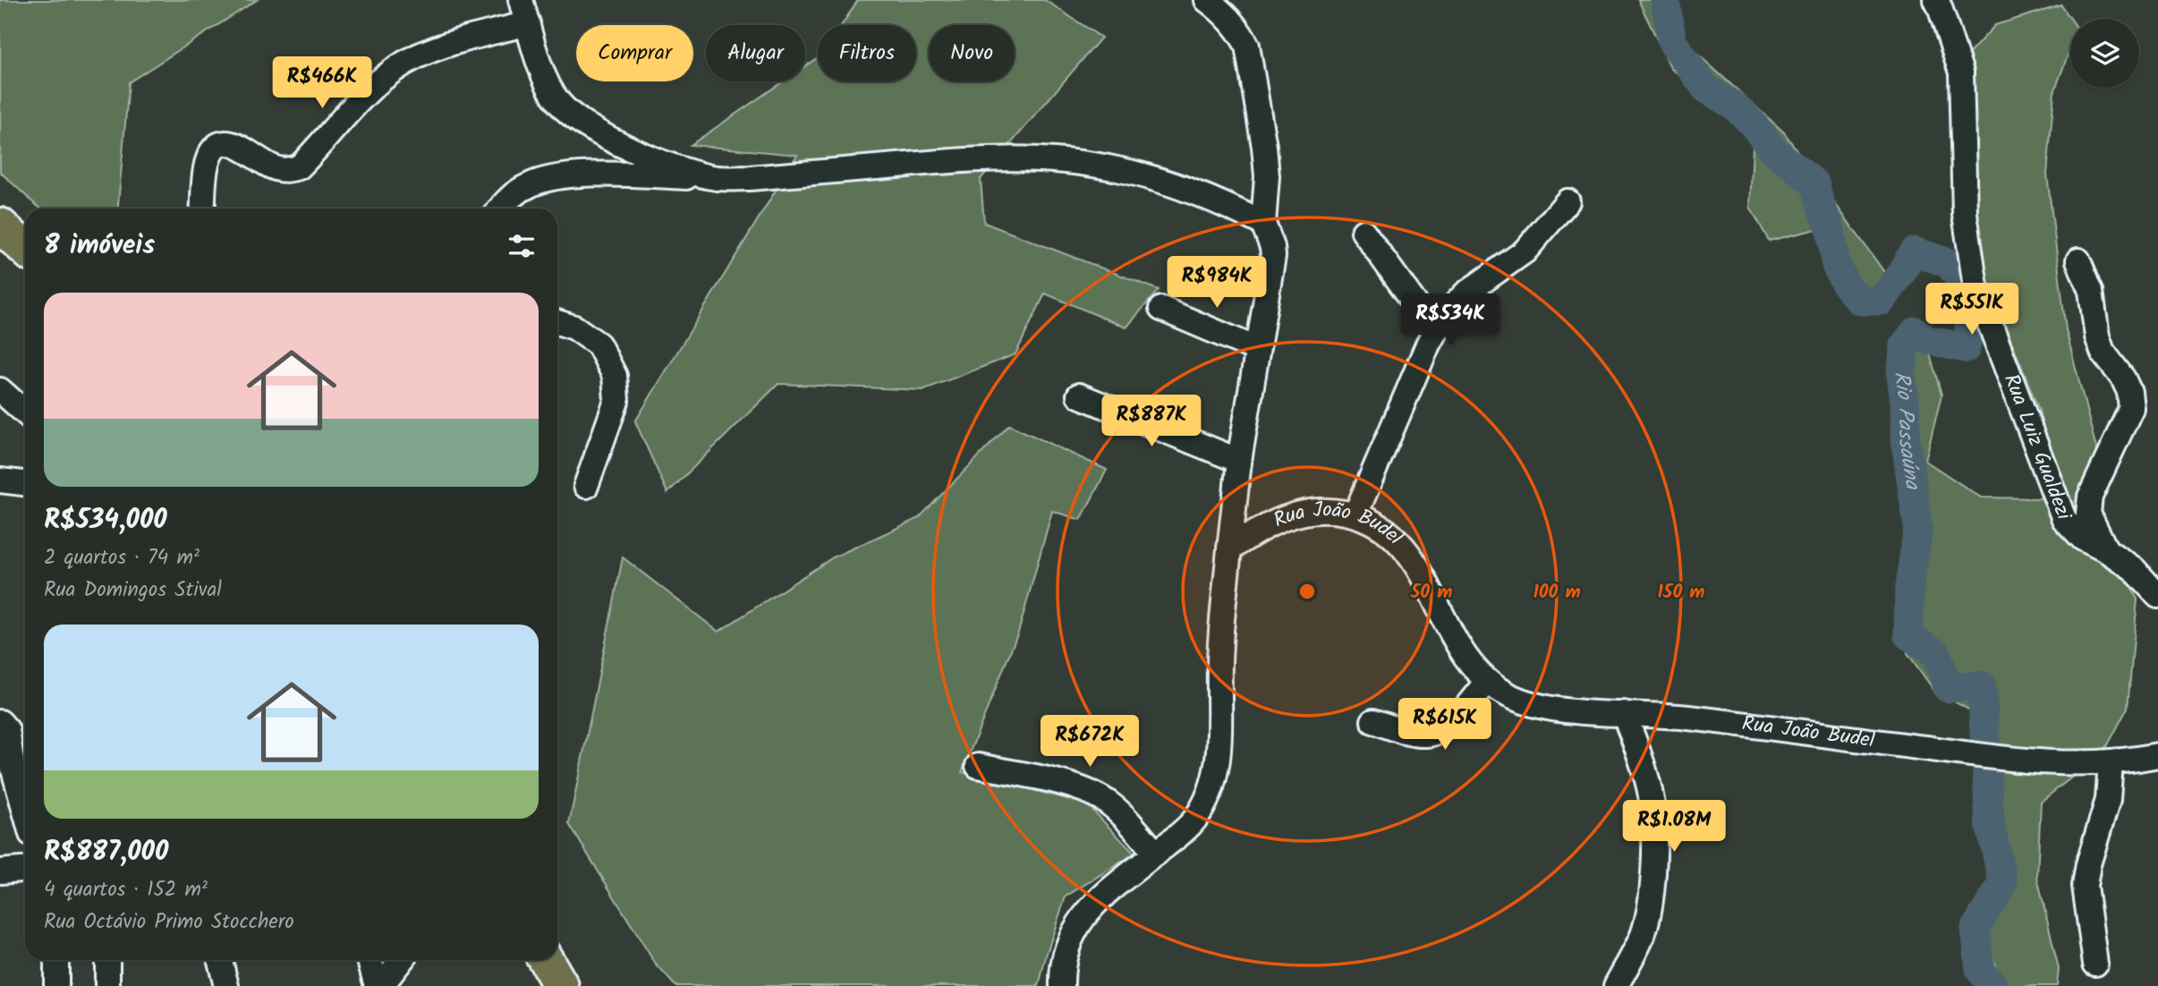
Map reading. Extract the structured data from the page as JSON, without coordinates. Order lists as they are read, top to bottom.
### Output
{
  "streets": {
    "street": ["Rua Luiz Gualdezi", "Rua João Budel"]
  },
  "water": ["Rio Passaúna"],
  "page": {
    "chip": [
      "Comprar",
      "Alugar",
      "Filtros",
      "Novo"
    ],
    "price": [
      "R$466K",
      "R$984K",
      "R$551K",
      "R$534K",
      "R$887K",
      "R$615K",
      "R$672K",
      "R$1.08M"
    ],
    "heading": "8 imóveis",
    "list": [
      {
        "name": "R$534,000",
        "note": "2 quartos · 74 m² · Rua Domingos Stival"
      },
      {
        "name": "R$887,000",
        "note": "4 quartos · 152 m² · Rua Octávio Primo Stocchero"
      }
    ]
  },
  "rings": ["50 m", "100 m", "150 m"]
}
